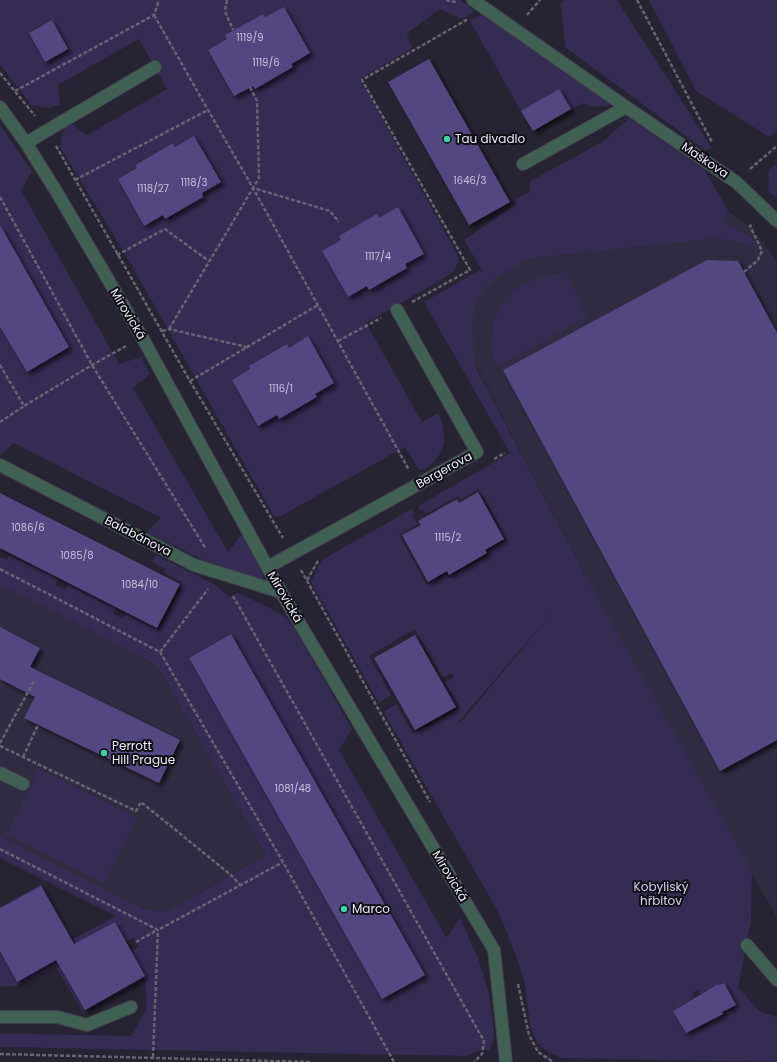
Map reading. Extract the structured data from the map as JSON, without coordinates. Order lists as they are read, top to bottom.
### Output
{
  "streets": {
    "street": [
      "Maškova",
      "Mirovická",
      "Bergerova",
      "Balabánova"
    ]
  },
  "crossings": [
    ["Mirovická", "Bergerova"],
    ["Mirovická", "Balabánova"]
  ],
  "parks": ["Kobyliský hřbitov"],
  "places": ["Tau divadlo", "Perrott Hill Prague", "Marco"],
  "house_numbers": [
    "1119/9",
    "1119/6",
    "1646/3",
    "1118/3",
    "1118/27",
    "1117/4",
    "1116/1",
    "1086/6",
    "1115/2",
    "1085/8",
    "1084/10",
    "1081/48"
  ]
}
